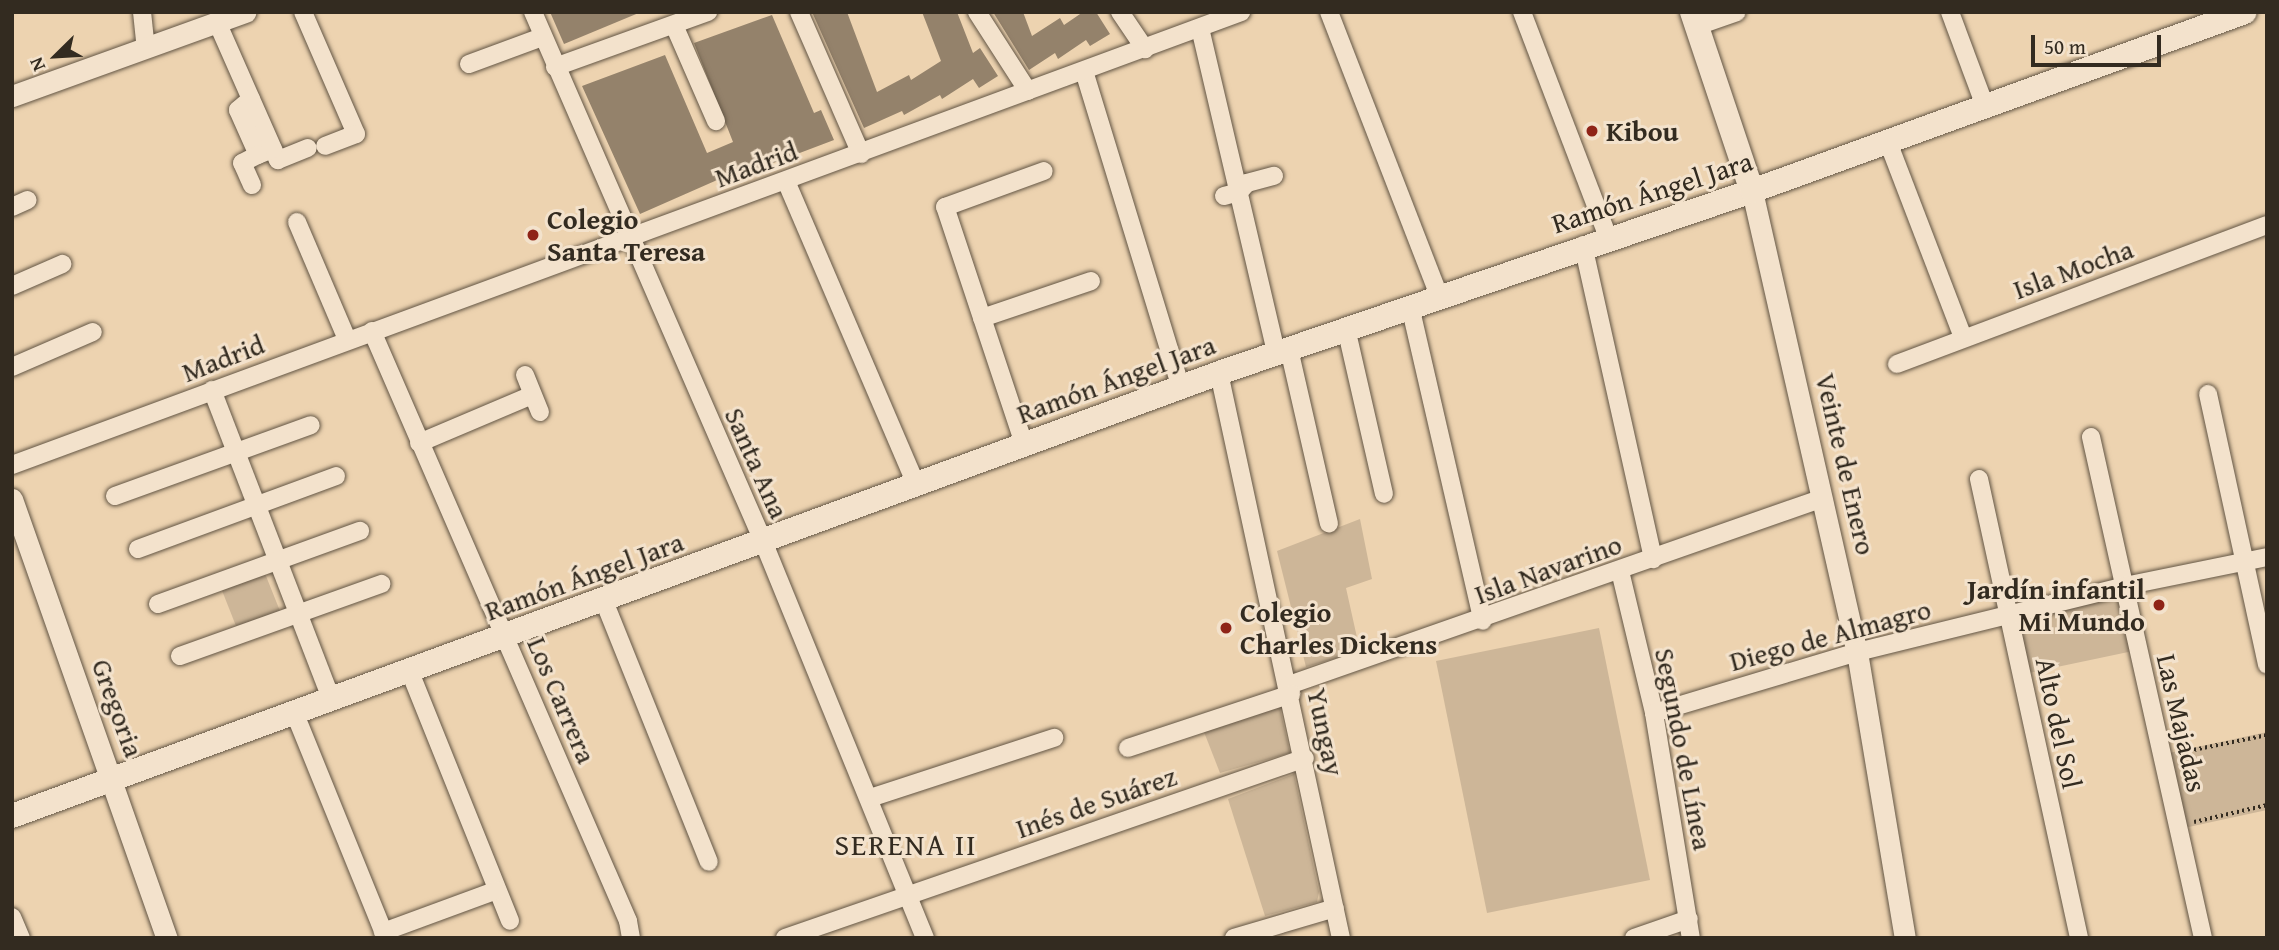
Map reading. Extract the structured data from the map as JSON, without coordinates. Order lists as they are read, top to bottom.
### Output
{
  "streets": {
    "main road": ["Ramón Ángel Jara", "Veinte de Enero"],
    "street": [
      "Madrid",
      "Isla Mocha",
      "Santa Ana",
      "Isla Navarino",
      "Diego de Almagro",
      "Los Carrera",
      "Gregoria",
      "Alto del Sol",
      "Las Majadas",
      "Yungay",
      "Segundo de Línea",
      "Inés de Suárez"
    ]
  },
  "crossings": [
    ["Madrid", "Santa Ana"],
    ["Madrid", "Los Carrera"],
    ["Ramón Ángel Jara", "Santa Ana"],
    ["Ramón Ángel Jara", "Veinte de Enero"],
    ["Ramón Ángel Jara", "Los Carrera"],
    ["Ramón Ángel Jara", "Gregoria"],
    ["Ramón Ángel Jara", "Yungay"],
    ["Santa Ana", "Inés de Suárez"],
    ["Veinte de Enero", "Isla Navarino"],
    ["Veinte de Enero", "Diego de Almagro"],
    ["Isla Navarino", "Yungay"],
    ["Isla Navarino", "Segundo de Línea"],
    ["Diego de Almagro", "Alto del Sol"],
    ["Diego de Almagro", "Las Majadas"],
    ["Diego de Almagro", "Segundo de Línea"],
    ["Yungay", "Inés de Suárez"]
  ],
  "districts": ["SERENA II"],
  "places": [
    "Kibou",
    "Colegio Santa Teresa",
    "Jardín infantil Mi Mundo",
    "Colegio Charles Dickens"
  ],
  "scale_bar": "50 m",
  "north": "bottom left"
}
